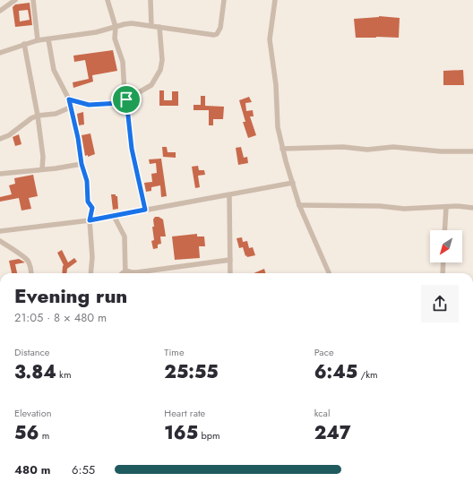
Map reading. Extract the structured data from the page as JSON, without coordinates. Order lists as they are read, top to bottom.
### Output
{
  "north": "bottom left",
  "page": {
    "heading": ["Evening run", "21:05 · 8 × 480 m"],
    "stats": [
      ["Distance", "3.84 km"],
      ["Time", "25:55"],
      ["Pace", "6:45 /km"],
      ["Elevation", "56 m"],
      ["Heart rate", "165 bpm"],
      ["kcal", "247"]
    ],
    "list": [
      {
        "name": "480 m",
        "note": "6:55"
      }
    ]
  }
}
